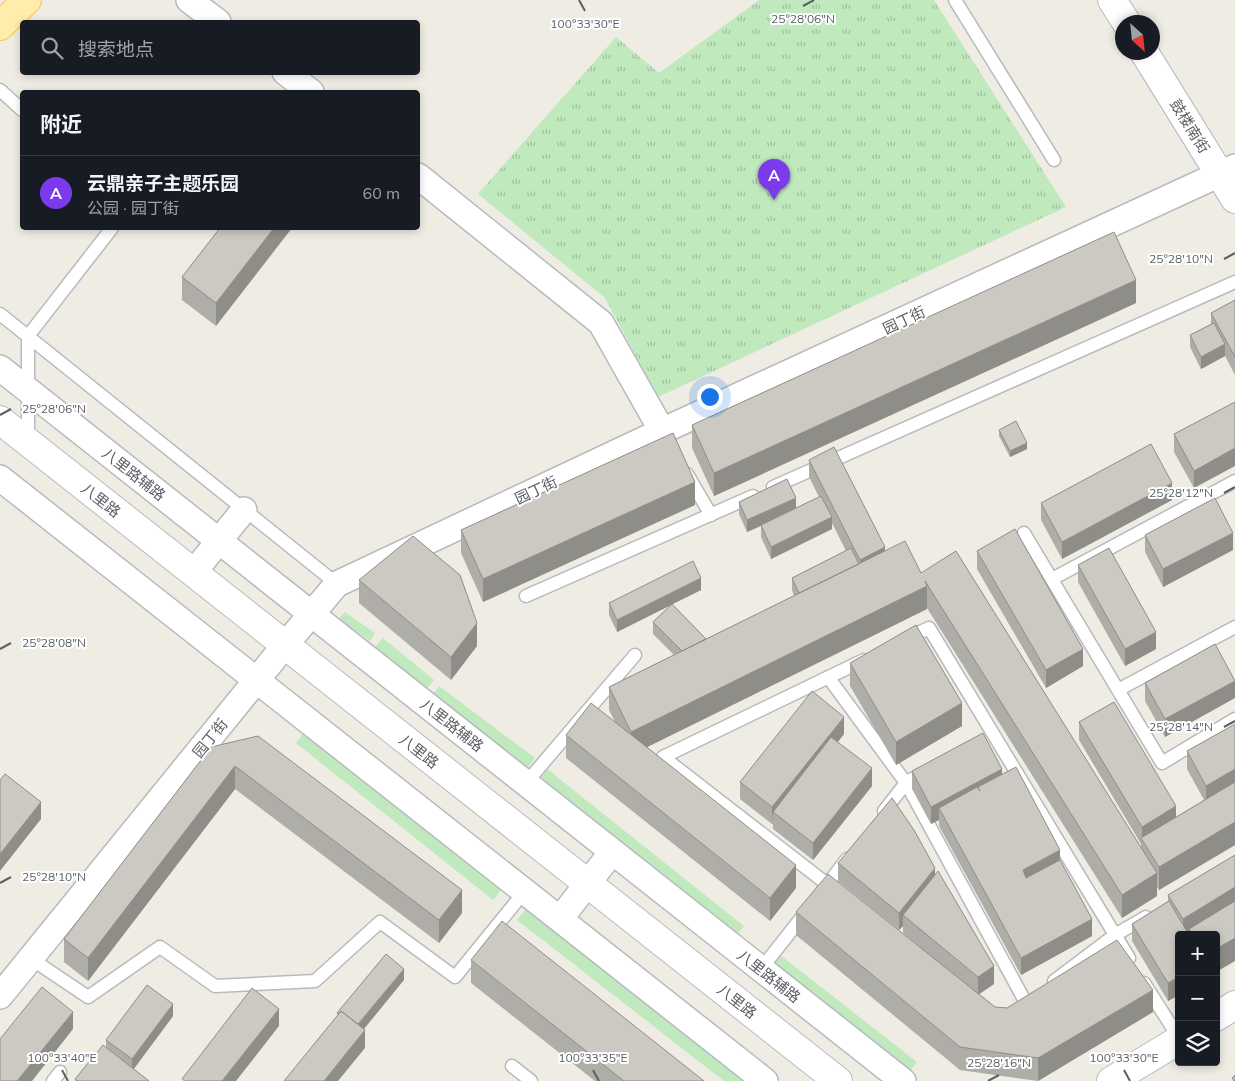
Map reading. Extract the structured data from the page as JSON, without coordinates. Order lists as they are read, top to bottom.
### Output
{
  "streets": {
    "main road": ["鼓楼南街", "八里路"],
    "street": ["园丁街", "八里路辅路"]
  },
  "crossings": [
    ["鼓楼南街", "园丁街"],
    ["园丁街", "八里路辅路"],
    ["园丁街", "八里路"]
  ],
  "north": "bottom right",
  "page": {
    "search": "搜索地点",
    "heading": "附近",
    "list": [
      {
        "mark": "A",
        "name": "云鼎亲子主题乐园",
        "note": "公园 · 园丁街",
        "value": "60 m"
      }
    ],
    "pins": "A",
    "map_buttons": ["+", "−"]
  },
  "coordinates": [
    "25°28'06\"N",
    "100°33'30\"E",
    "25°28'10\"N",
    "25°28'12\"N",
    "25°28'08\"N",
    "25°28'14\"N",
    "100°33'40\"E",
    "100°33'35\"E",
    "25°28'16\"N"
  ]
}
